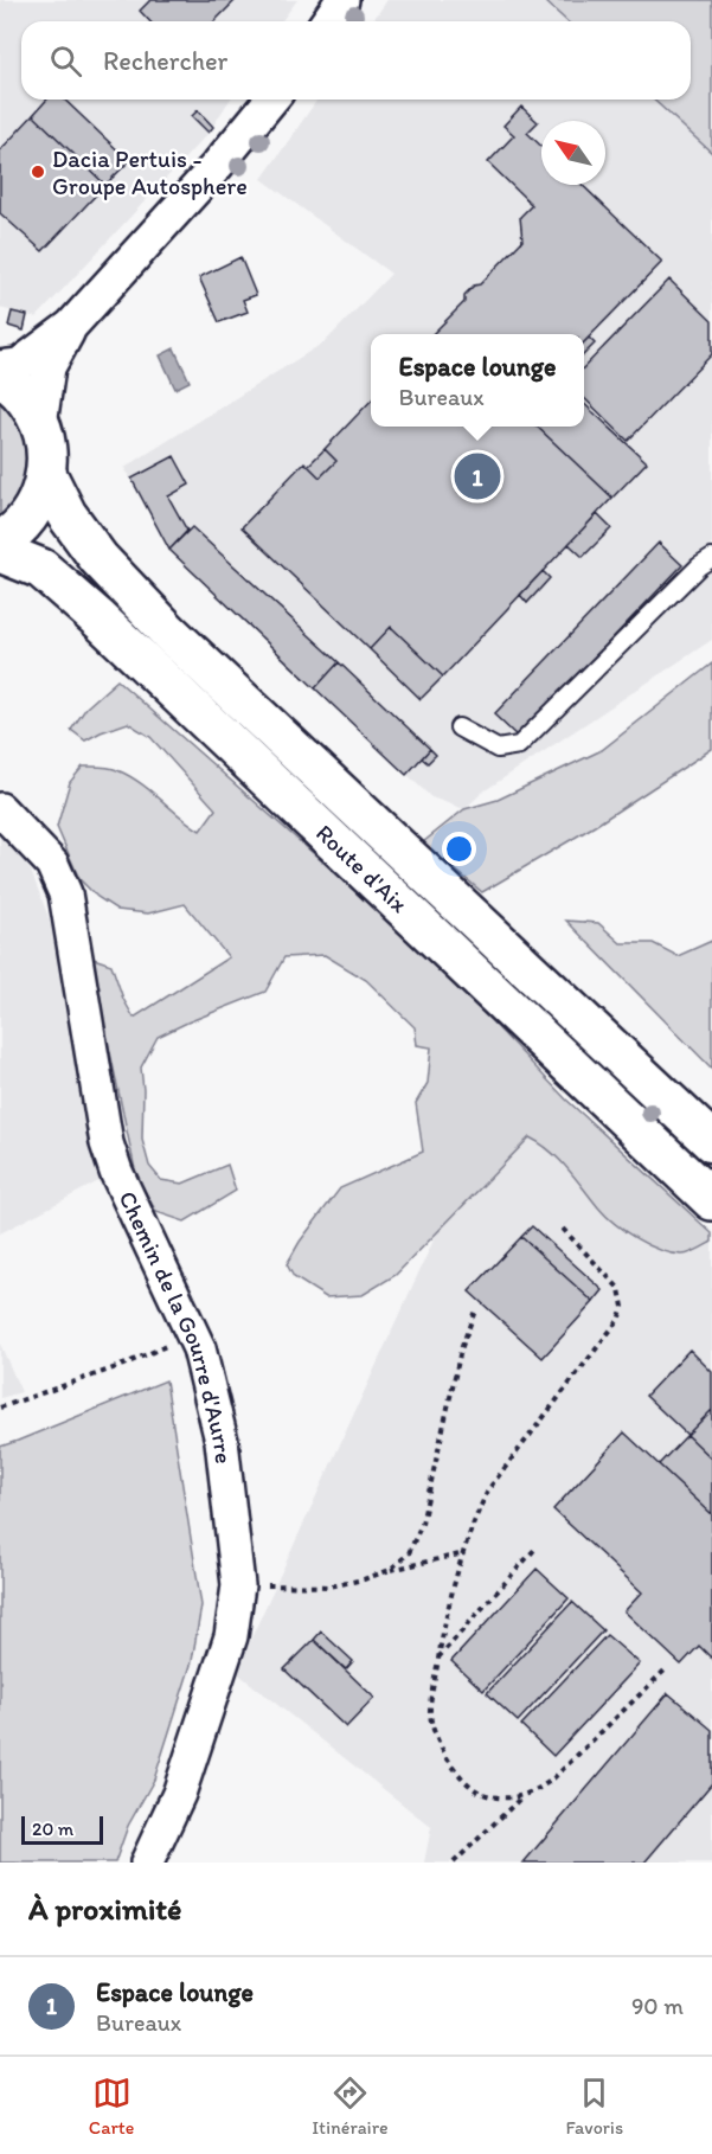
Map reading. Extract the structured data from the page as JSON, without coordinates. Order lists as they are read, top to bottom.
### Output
{
  "streets": {
    "main road": ["Route d'Aix"],
    "street": ["Chemin de la Gourre d'Aurre"]
  },
  "places": ["Dacia Pertuis - Groupe Autosphere"],
  "scale_bar": "20 m",
  "north": "top left",
  "page": {
    "search": "Rechercher",
    "popup": ["Espace lounge", "Bureaux"],
    "pins": "1",
    "scale": "20 m",
    "heading": "À proximité",
    "list": [
      {
        "mark": "1",
        "name": "Espace lounge",
        "note": "Bureaux",
        "value": "90 m"
      }
    ],
    "nav": ["Carte", "Itinéraire", "Favoris"]
  }
}
